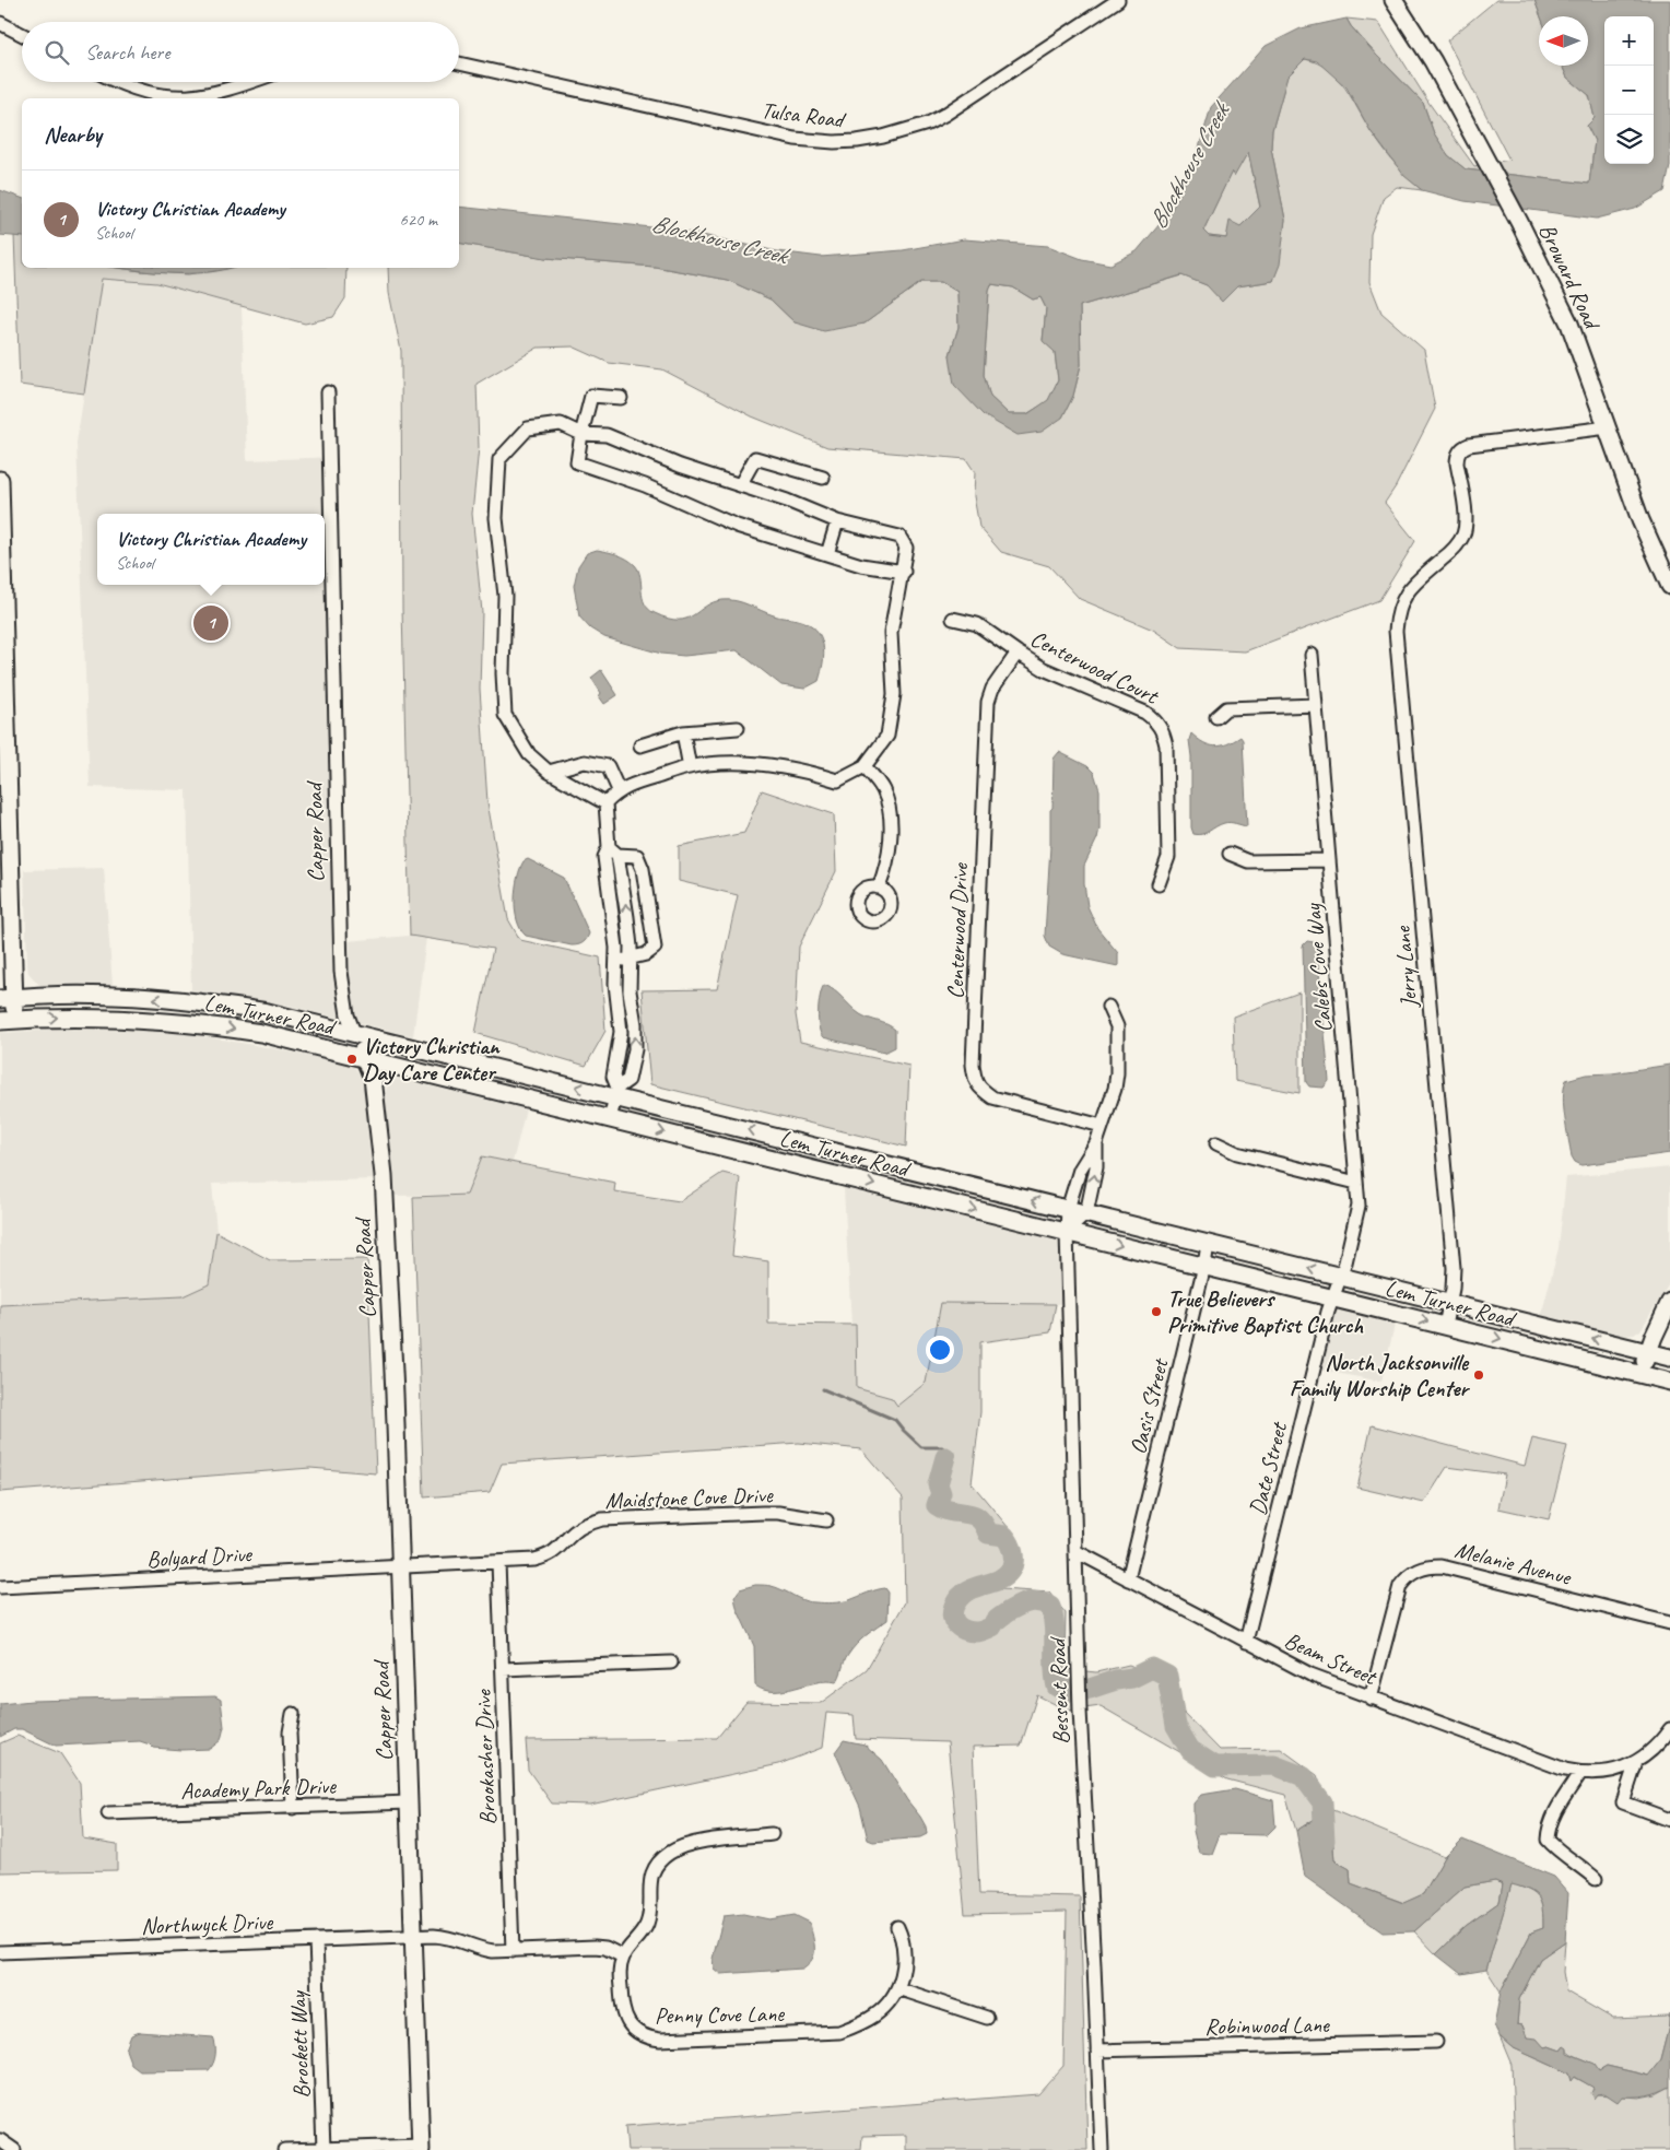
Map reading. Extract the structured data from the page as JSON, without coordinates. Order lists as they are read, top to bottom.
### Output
{
  "streets": {
    "main road": ["Broward Road", "Capper Road", "Lem Turner Road"],
    "street": [
      "Tulsa Road",
      "Centerwood Court",
      "Centerwood Drive",
      "Jerry Lane",
      "Calebs Cove Way",
      "Oasis Street",
      "Date Street",
      "Maidstone Cove Drive",
      "Bolyard Drive",
      "Melanie Avenue",
      "Beam Street",
      "Bessent Road",
      "Brookasher Drive",
      "Academy Park Drive",
      "Northwyck Drive",
      "Penny Cove Lane",
      "Robinwood Lane",
      "Brockett Way"
    ]
  },
  "crossings": [
    ["Broward Road", "Jerry Lane"],
    ["Centerwood Court", "Centerwood Drive"],
    ["Capper Road", "Lem Turner Road"],
    ["Capper Road", "Maidstone Cove Drive"],
    ["Capper Road", "Bolyard Drive"],
    ["Capper Road", "Academy Park Drive"],
    ["Capper Road", "Northwyck Drive"],
    ["Centerwood Drive", "Bessent Road"],
    ["Jerry Lane", "Lem Turner Road"],
    ["Calebs Cove Way", "Lem Turner Road"],
    ["Calebs Cove Way", "Date Street"],
    ["Lem Turner Road", "Oasis Street"],
    ["Lem Turner Road", "Date Street"],
    ["Lem Turner Road", "Bessent Road"],
    ["Oasis Street", "Beam Street"],
    ["Date Street", "Beam Street"],
    ["Maidstone Cove Drive", "Bolyard Drive"],
    ["Maidstone Cove Drive", "Brookasher Drive"],
    ["Melanie Avenue", "Beam Street"],
    ["Beam Street", "Bessent Road"],
    ["Bessent Road", "Robinwood Lane"],
    ["Brookasher Drive", "Northwyck Drive"],
    ["Northwyck Drive", "Penny Cove Lane"],
    ["Northwyck Drive", "Brockett Way"]
  ],
  "water": ["Blockhouse Creek"],
  "places": ["Victory Christian Day Care Center", "True Believers Primitive Baptist Church", "North Jacksonville Family Worship Center"],
  "north": "left",
  "page": {
    "map_buttons": ["+", "−"],
    "search": "Search here",
    "heading": "Nearby",
    "list": [
      {
        "mark": "1",
        "name": "Victory Christian Academy",
        "note": "School",
        "value": "620 m"
      }
    ],
    "popup": ["Victory Christian Academy", "School"],
    "pins": "1"
  }
}
